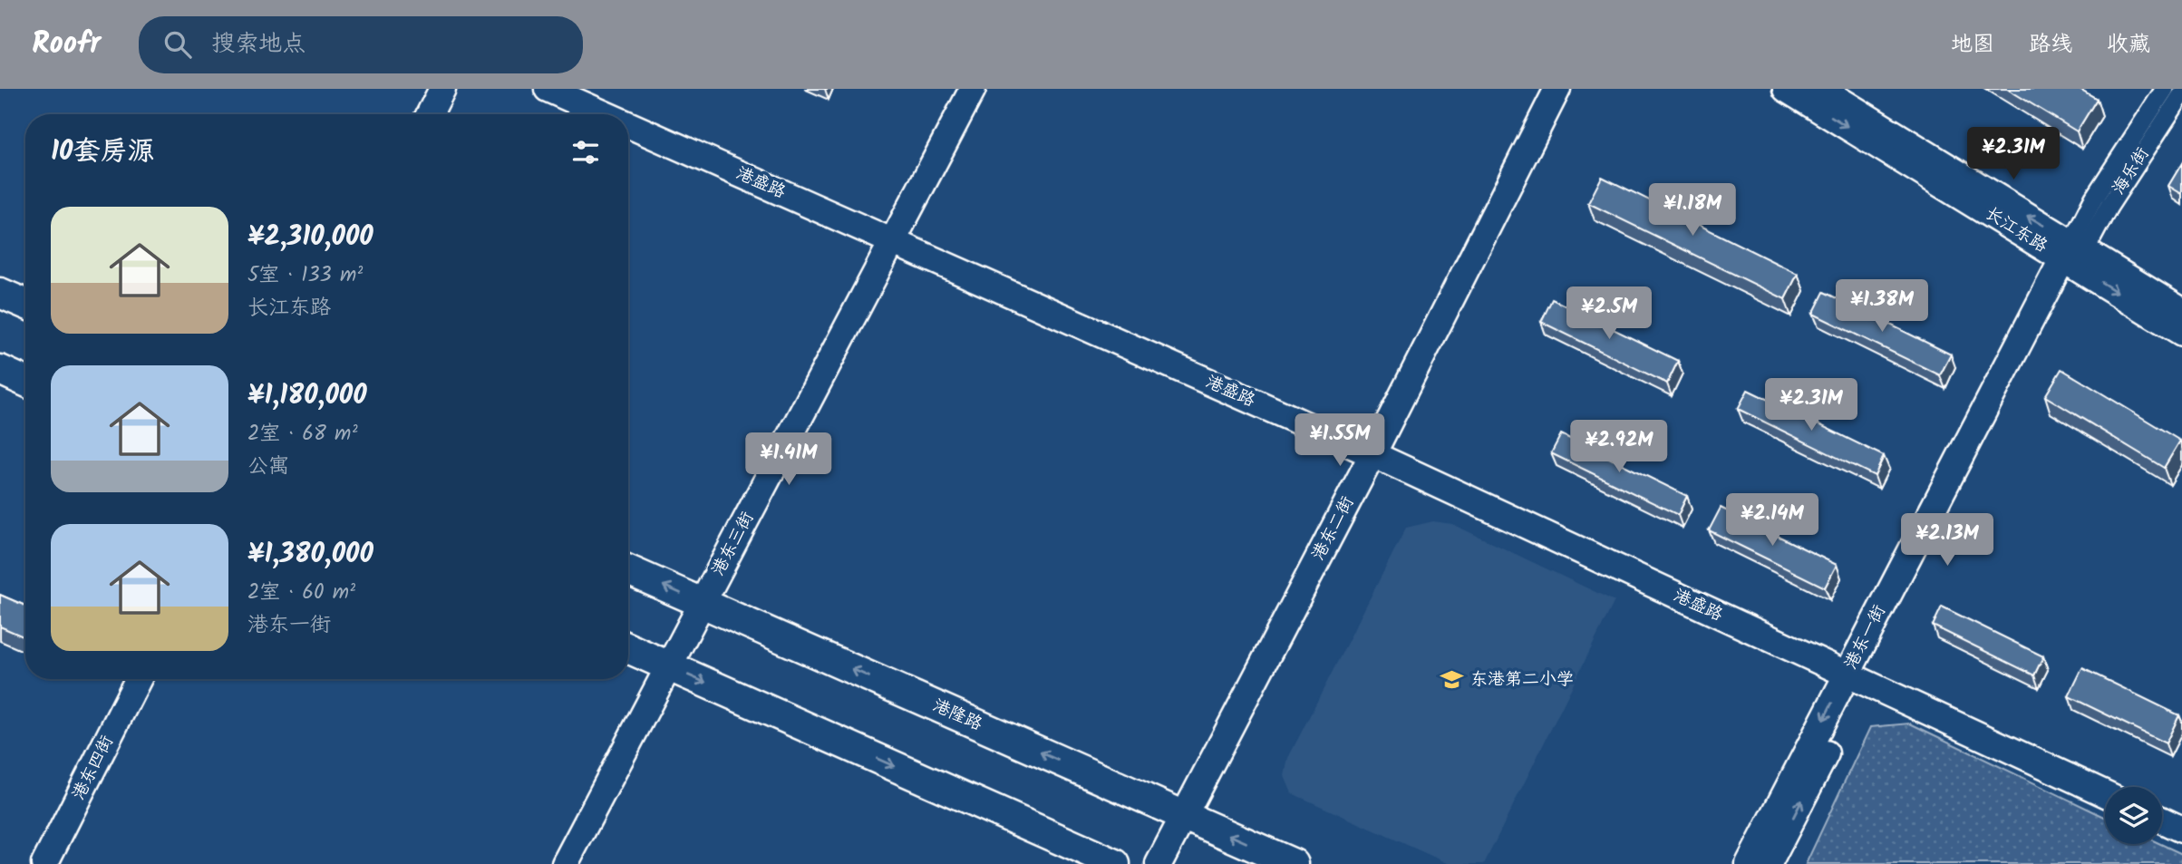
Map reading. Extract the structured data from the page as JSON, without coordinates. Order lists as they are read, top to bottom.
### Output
{
  "streets": {
    "main road": ["港隆路"],
    "street": [
      "海乐街",
      "港盛路",
      "长江东路",
      "港东二街",
      "港东三街",
      "港东一街",
      "港东四街"
    ]
  },
  "crossings": [
    ["海乐街", "长江东路"],
    ["海乐街", "港东一街"],
    ["港盛路", "港东二街"],
    ["港盛路", "港东三街"],
    ["港盛路", "港东一街"],
    ["长江东路", "港东一街"],
    ["港东二街", "港隆路"],
    ["港东三街", "港隆路"]
  ],
  "places": {
    "school or university": ["东港第二小学"]
  },
  "page": {
    "header": "Roofr",
    "search": "搜索地点",
    "nav": ["地图", "路线", "收藏"],
    "heading": "10套房源",
    "price": [
      "¥2.31M",
      "¥1.18M",
      "¥1.38M",
      "¥2.5M",
      "¥2.31M",
      "¥1.55M",
      "¥2.92M",
      "¥1.41M",
      "¥2.14M",
      "¥2.13M"
    ],
    "list": [
      {
        "name": "¥2,310,000",
        "note": "5室 · 133 m² · 长江东路"
      },
      {
        "name": "¥1,180,000",
        "note": "2室 · 68 m² · 公寓"
      },
      {
        "name": "¥1,380,000",
        "note": "2室 · 60 m² · 港东一街"
      }
    ]
  }
}
